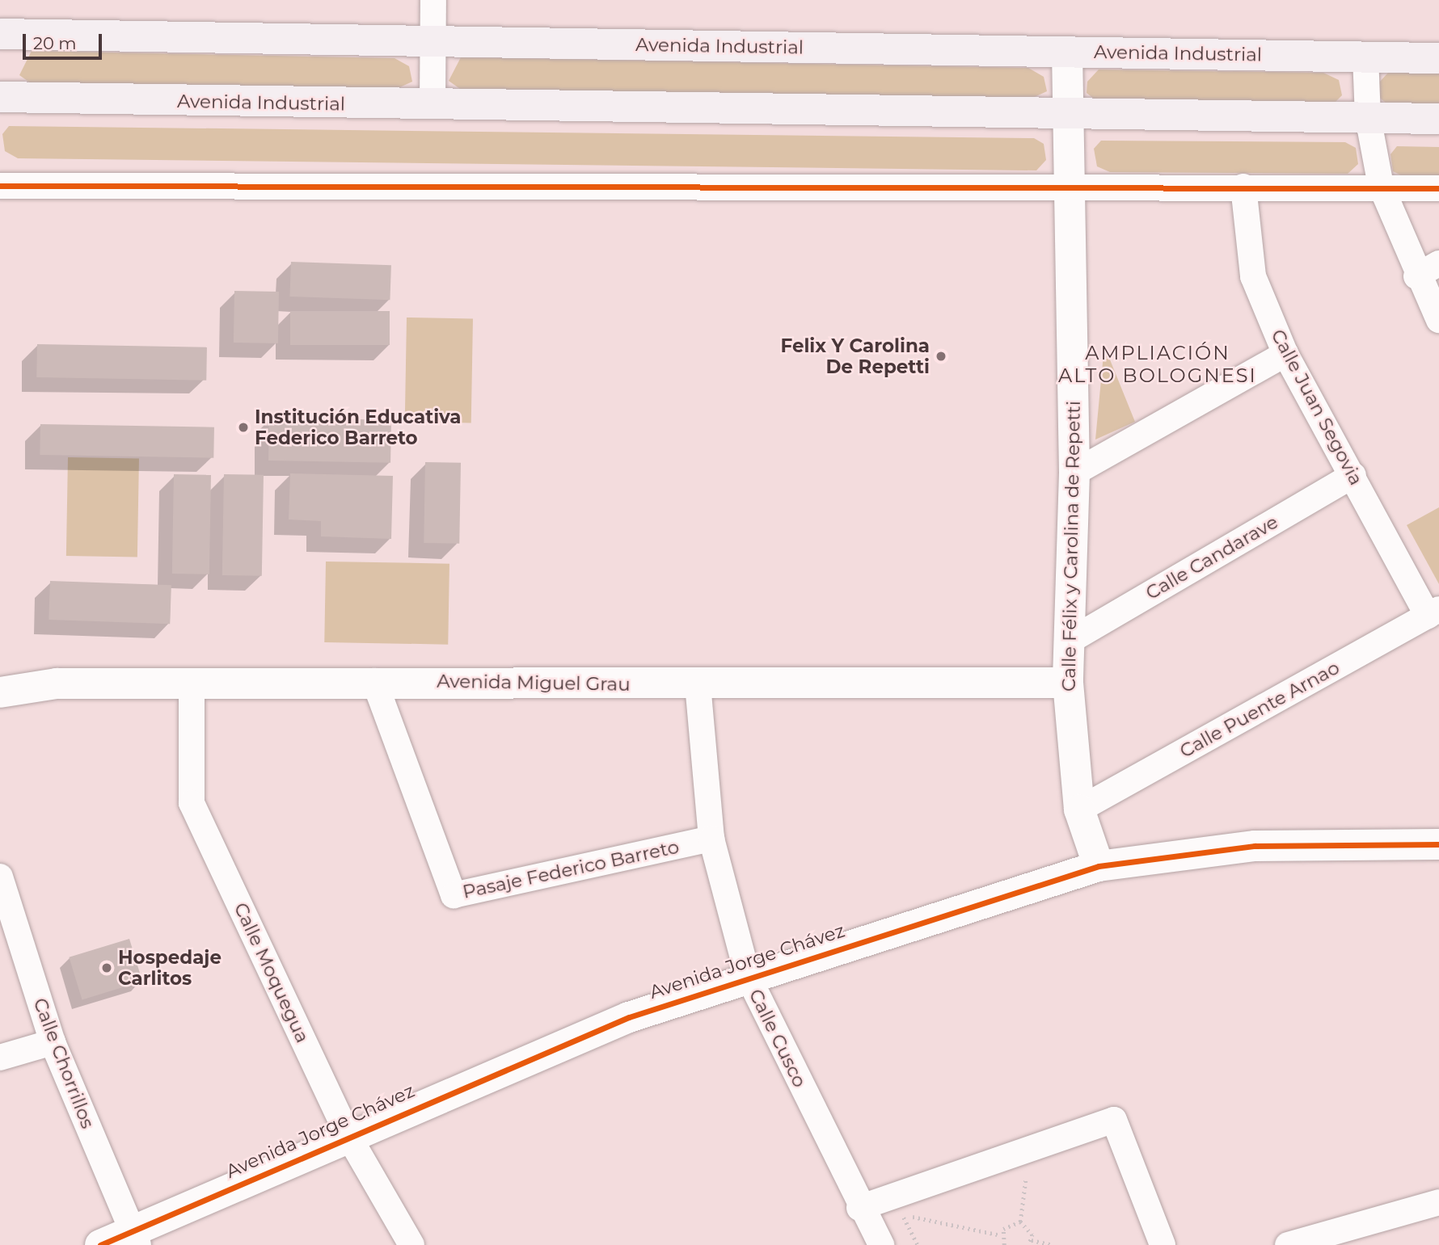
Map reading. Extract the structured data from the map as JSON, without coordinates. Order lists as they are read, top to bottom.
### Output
{
  "streets": {
    "main road": ["Avenida Industrial"],
    "street": [
      "Calle Juan Segovia",
      "Calle Félix y Carolina de Repetti",
      "Calle Candarave",
      "Avenida Miguel Grau",
      "Calle Puente Arnao",
      "Pasaje Federico Barreto",
      "Avenida Jorge Chávez",
      "Calle Moquegua",
      "Calle Cusco",
      "Calle Chorrillos"
    ]
  },
  "crossings": [
    ["Avenida Industrial", "Calle Félix y Carolina de Repetti"],
    ["Calle Juan Segovia", "Calle Candarave"],
    ["Calle Juan Segovia", "Calle Puente Arnao"],
    ["Calle Félix y Carolina de Repetti", "Calle Candarave"],
    ["Calle Félix y Carolina de Repetti", "Avenida Miguel Grau"],
    ["Calle Félix y Carolina de Repetti", "Calle Puente Arnao"],
    ["Calle Félix y Carolina de Repetti", "Avenida Jorge Chávez"],
    ["Avenida Miguel Grau", "Pasaje Federico Barreto"],
    ["Avenida Miguel Grau", "Calle Moquegua"],
    ["Avenida Miguel Grau", "Calle Cusco"],
    ["Pasaje Federico Barreto", "Calle Cusco"],
    ["Avenida Jorge Chávez", "Calle Moquegua"],
    ["Avenida Jorge Chávez", "Calle Cusco"],
    ["Avenida Jorge Chávez", "Calle Chorrillos"]
  ],
  "districts": ["AMPLIACIÓN ALTO BOLOGNESI"],
  "places": ["Felix Y Carolina De Repetti", "Institución Educativa Federico Barreto", "Hospedaje Carlitos"],
  "scale_bar": "20 m"
}
